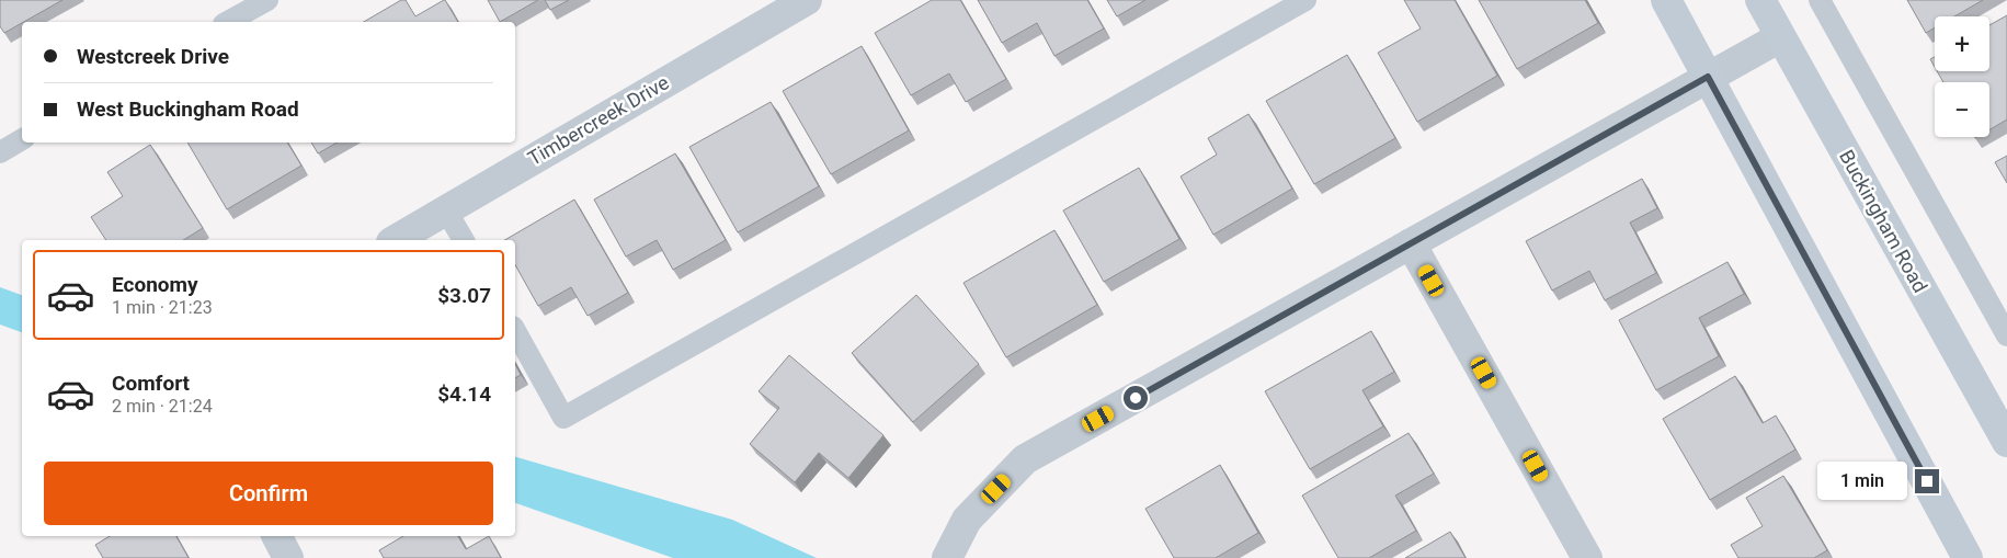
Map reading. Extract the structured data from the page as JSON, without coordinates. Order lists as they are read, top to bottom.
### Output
{
  "streets": {
    "main road": ["Buckingham Road"],
    "street": ["Timbercreek Drive"]
  },
  "page": {
    "map_buttons": ["+", "−"],
    "banner": ["Westcreek Drive", "West Buckingham Road"],
    "list": [
      {
        "name": "Economy",
        "note": "1 min · 21:23",
        "value": "$3.07"
      },
      {
        "name": "Comfort",
        "note": "2 min · 21:24",
        "value": "$4.14"
      }
    ],
    "buttons": "Confirm",
    "bubble": "1 min"
  }
}
